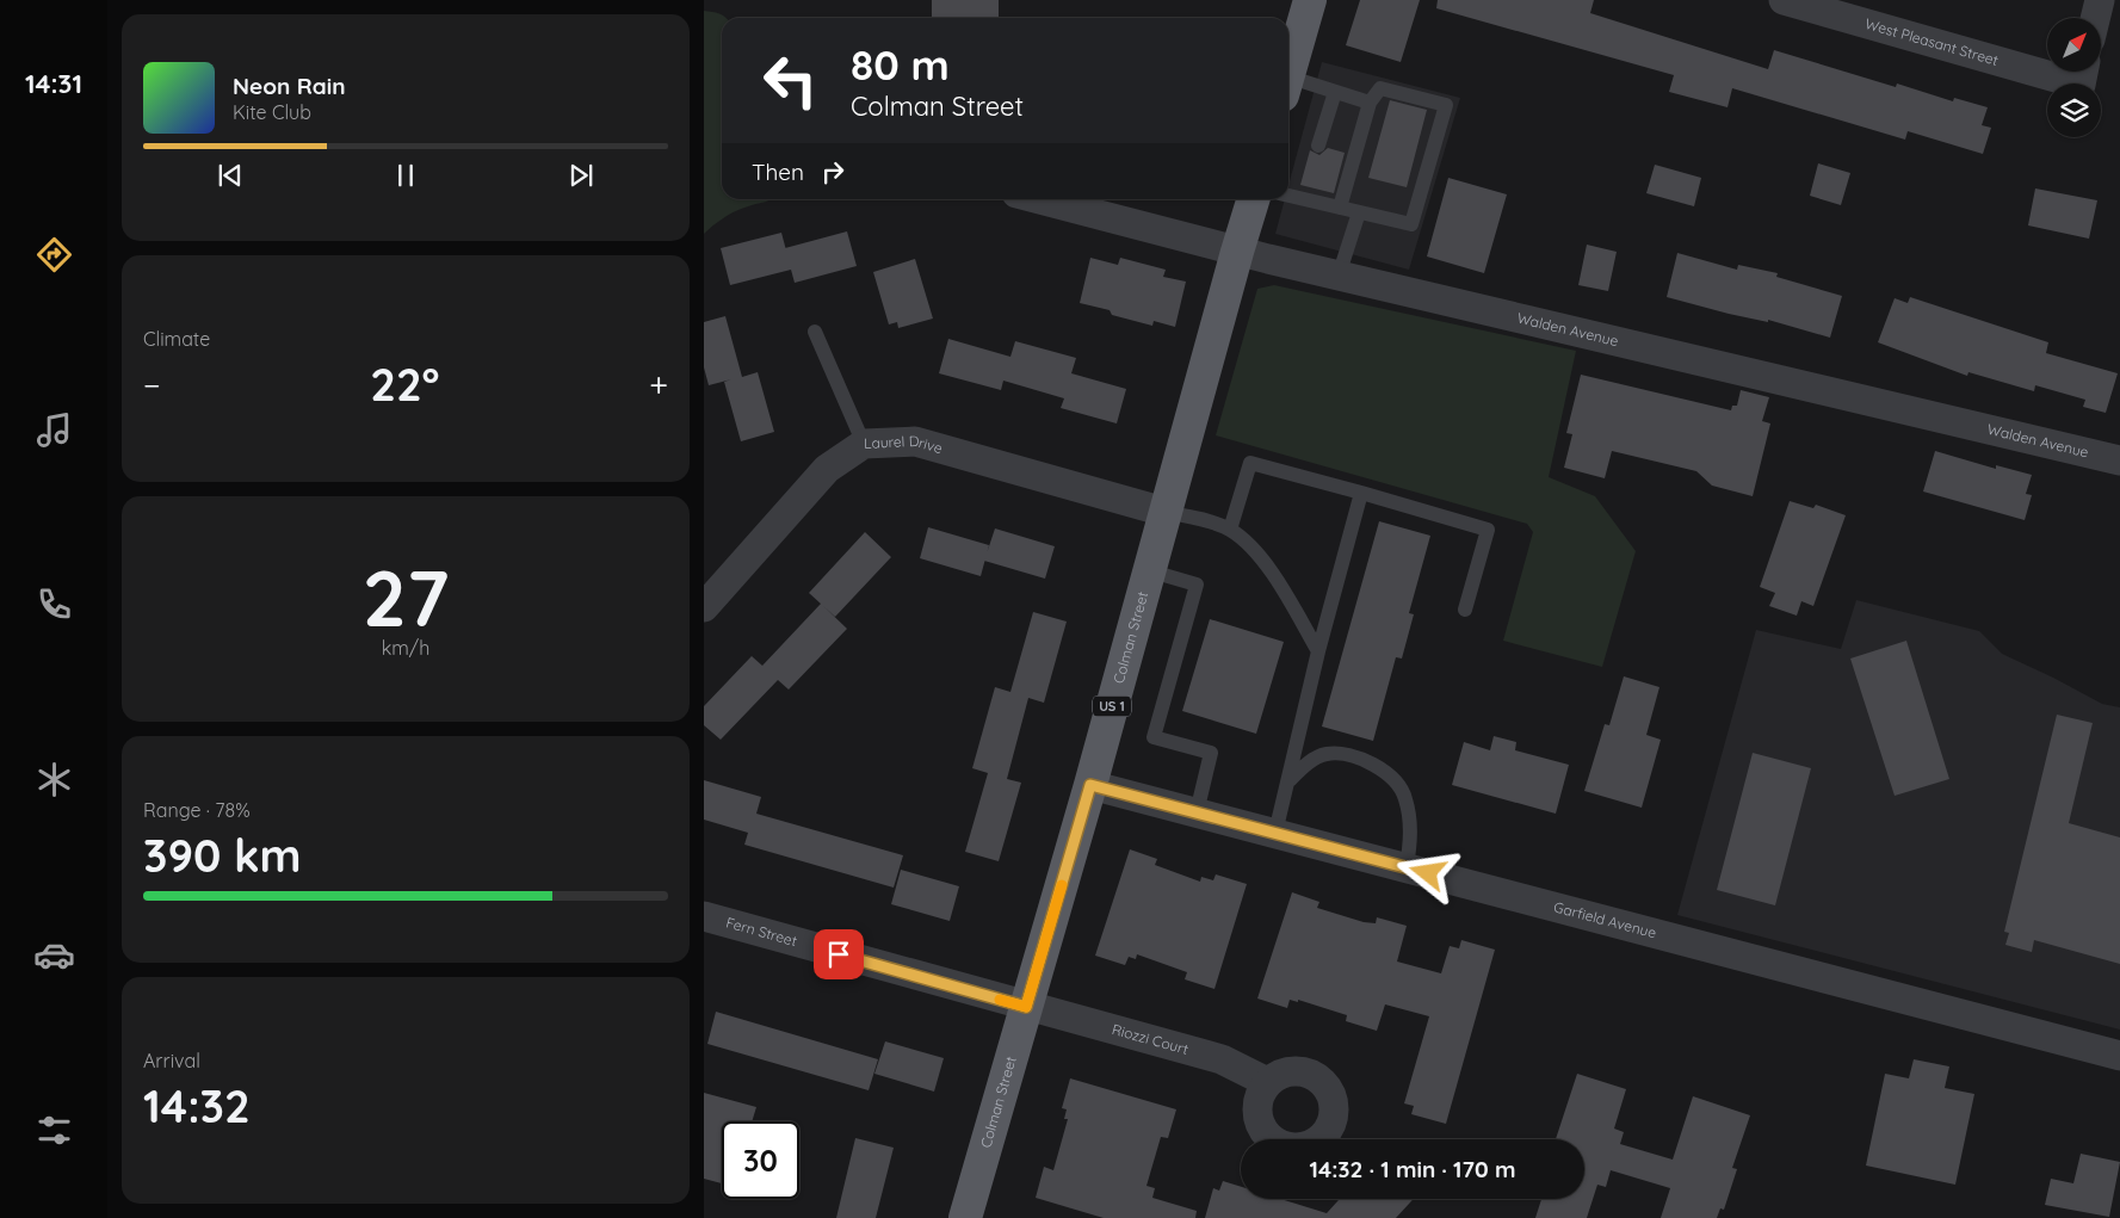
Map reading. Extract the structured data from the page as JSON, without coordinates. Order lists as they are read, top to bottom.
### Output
{
  "streets": {
    "main road": ["Colman Street", "US 1"],
    "street": [
      "West Pleasant Street",
      "Walden Avenue",
      "Laurel Drive",
      "Garfield Avenue",
      "Fern Street",
      "Riozzi Court"
    ]
  },
  "crossings": [
    ["Walden Avenue", "Colman Street"],
    ["Laurel Drive", "Colman Street"],
    ["Colman Street", "Garfield Avenue"],
    ["Colman Street", "Fern Street"],
    ["Colman Street", "Riozzi Court"],
    ["Fern Street", "Riozzi Court"]
  ],
  "north": "top right",
  "page": {
    "tabs": "14:31",
    "turn": ["80 m", "Colman Street"],
    "song": ["Neon Rain", "Kite Club"],
    "then": "Then",
    "tile": [
      "Climate",
      ["27", "km/h"],
      ["Range · 78%", "390 km"],
      ["Arrival", "14:32"]
    ],
    "heat": ["−", "22°", "+"],
    "limit": "30",
    "trip": "14:32 · 1 min · 170 m"
  }
}
